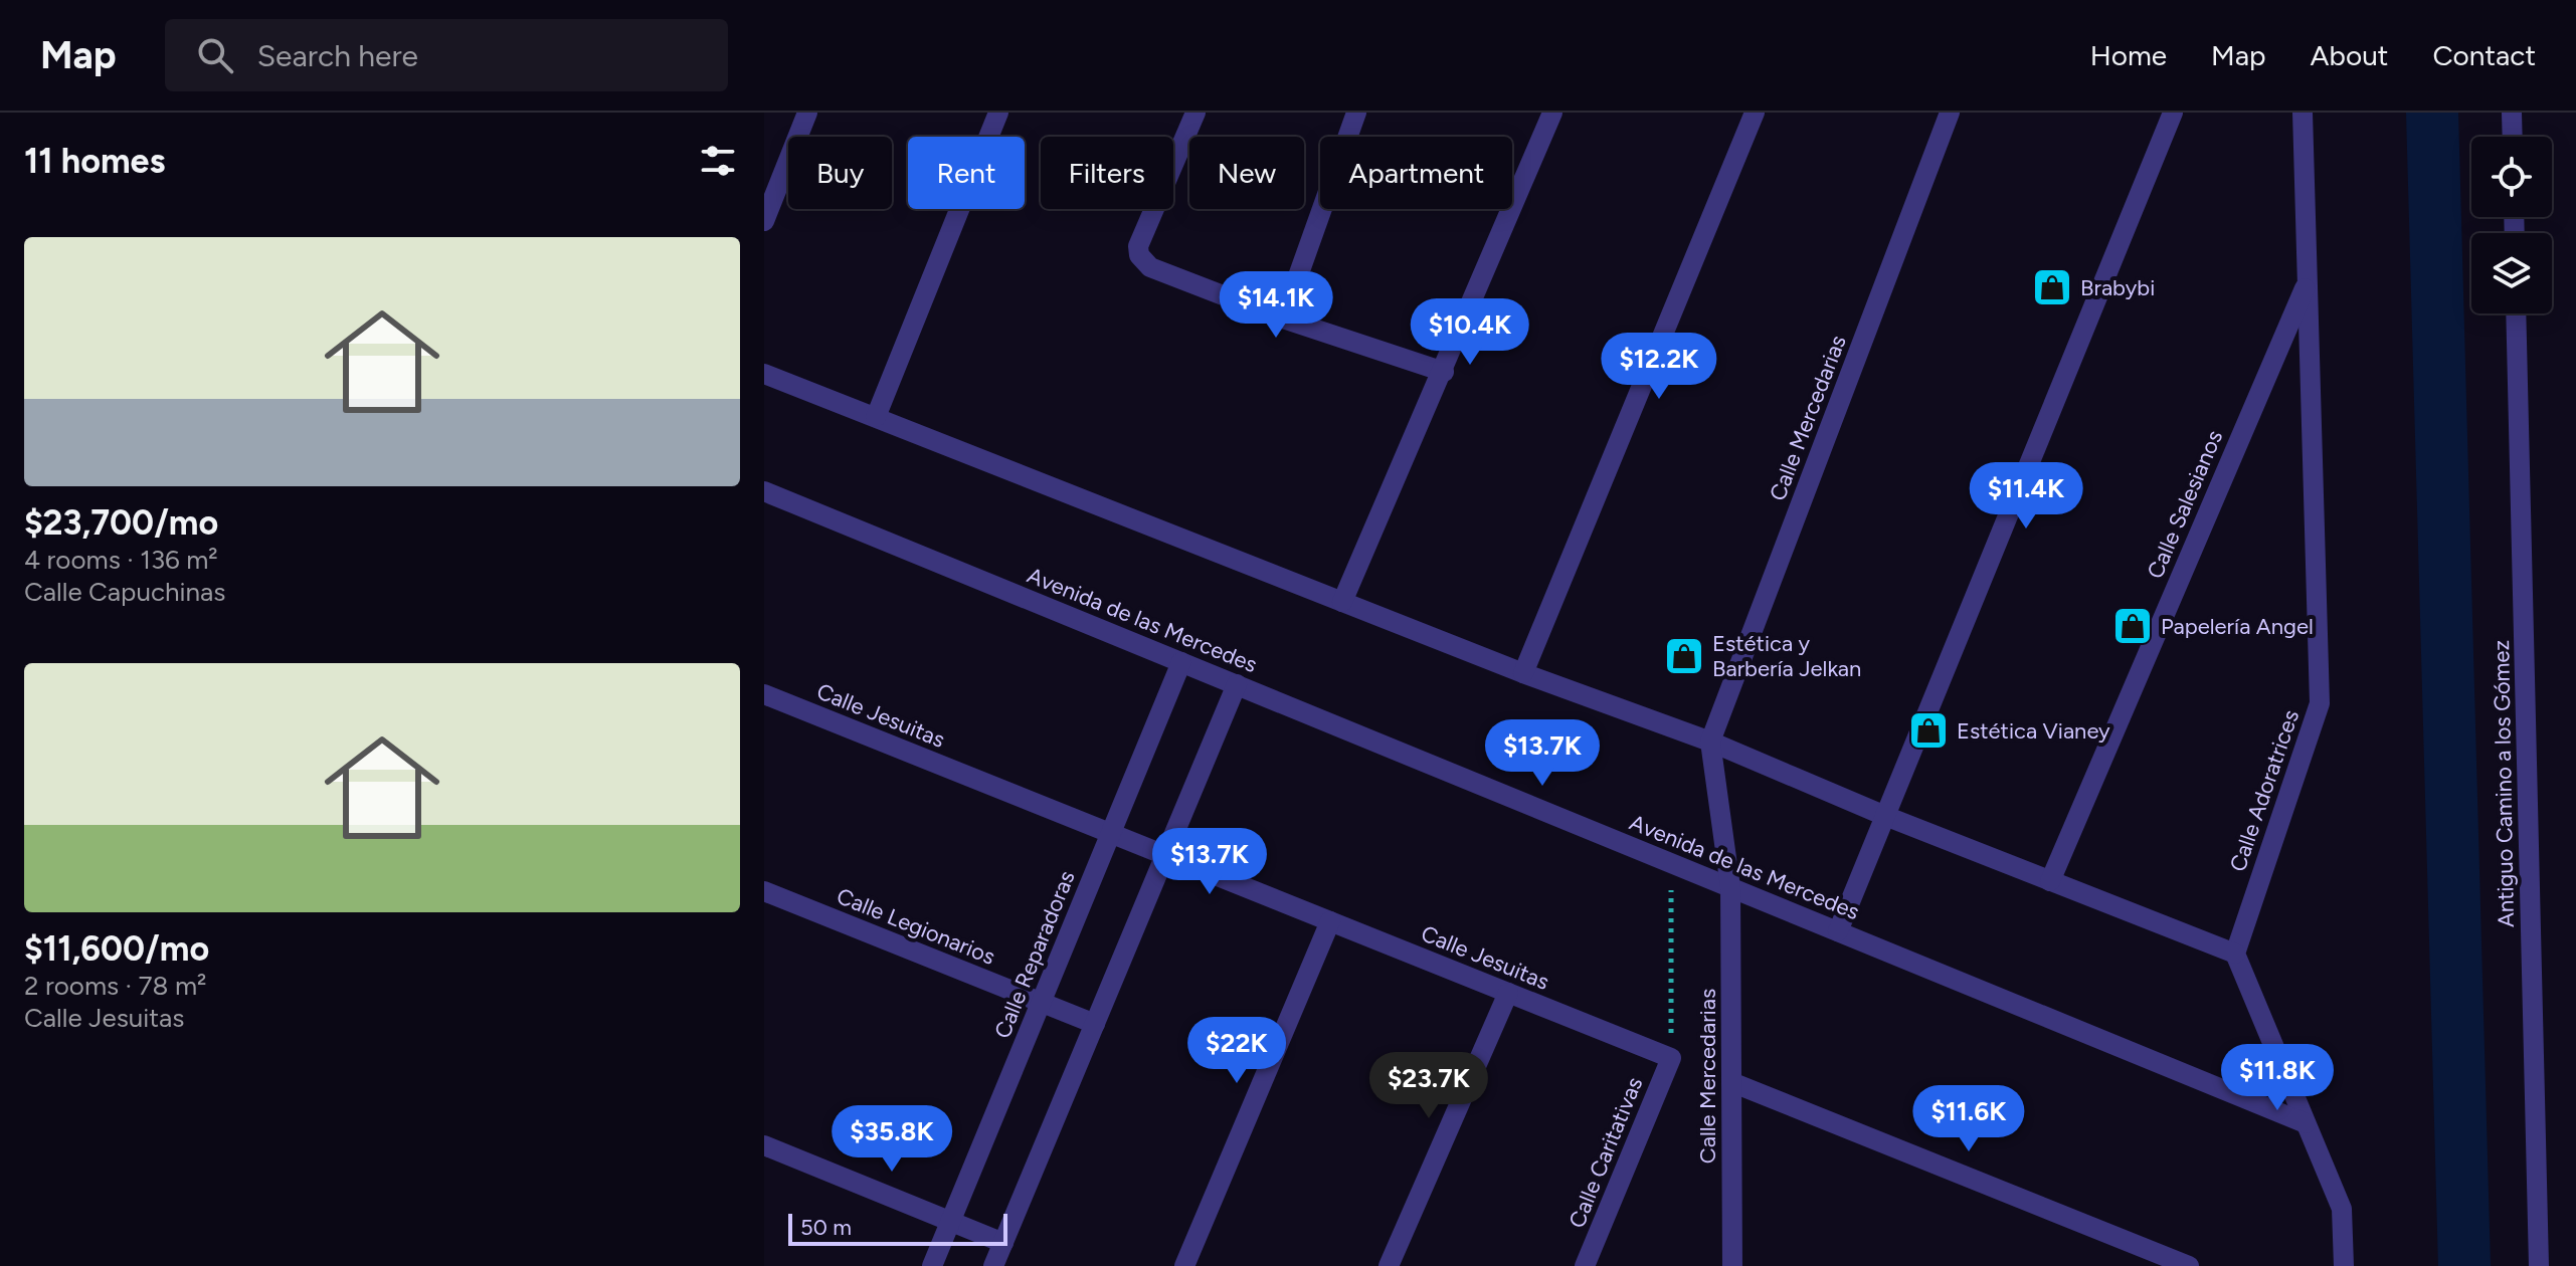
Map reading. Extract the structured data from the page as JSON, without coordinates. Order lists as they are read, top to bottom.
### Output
{
  "streets": {
    "street": [
      "Calle Mercedarias",
      "Calle Salesianos",
      "Avenida de las Mercedes",
      "Calle Jesuitas",
      "Antiguo Camino a los Gómez",
      "Calle Adoratrices",
      "Calle Legionarios",
      "Calle Reparadoras",
      "Calle Caritativas"
    ]
  },
  "crossings": [
    ["Calle Mercedarias", "Avenida de las Mercedes"],
    ["Calle Mercedarias", "Calle Jesuitas"],
    ["Calle Mercedarias", "Calle Caritativas"],
    ["Calle Salesianos", "Calle Adoratrices"],
    ["Avenida de las Mercedes", "Calle Reparadoras"],
    ["Calle Jesuitas", "Calle Reparadoras"],
    ["Calle Jesuitas", "Calle Caritativas"],
    ["Calle Legionarios", "Calle Reparadoras"]
  ],
  "places": {
    "shop": [
      "Brabybi",
      "Papelería Angel",
      "Estética y Barbería Jelkan",
      "Estética Vianey"
    ]
  },
  "scale_bar": "50 m",
  "page": {
    "header": "Map",
    "search": "Search here",
    "nav": [
      "Home",
      "Map",
      "About",
      "Contact"
    ],
    "heading": "11 homes",
    "chip": [
      "Buy",
      "Rent",
      "Filters",
      "New",
      "Apartment"
    ],
    "list": [
      {
        "name": "$23,700/mo",
        "note": "4 rooms · 136 m² · Calle Capuchinas"
      },
      {
        "name": "$11,600/mo",
        "note": "2 rooms · 78 m² · Calle Jesuitas"
      }
    ],
    "price": [
      "$14.1K",
      "$10.4K",
      "$12.2K",
      "$11.4K",
      "$13.7K",
      "$13.7K",
      "$22K",
      "$11.8K",
      "$23.7K",
      "$11.6K",
      "$35.8K"
    ],
    "scale": "50 m"
  }
}
